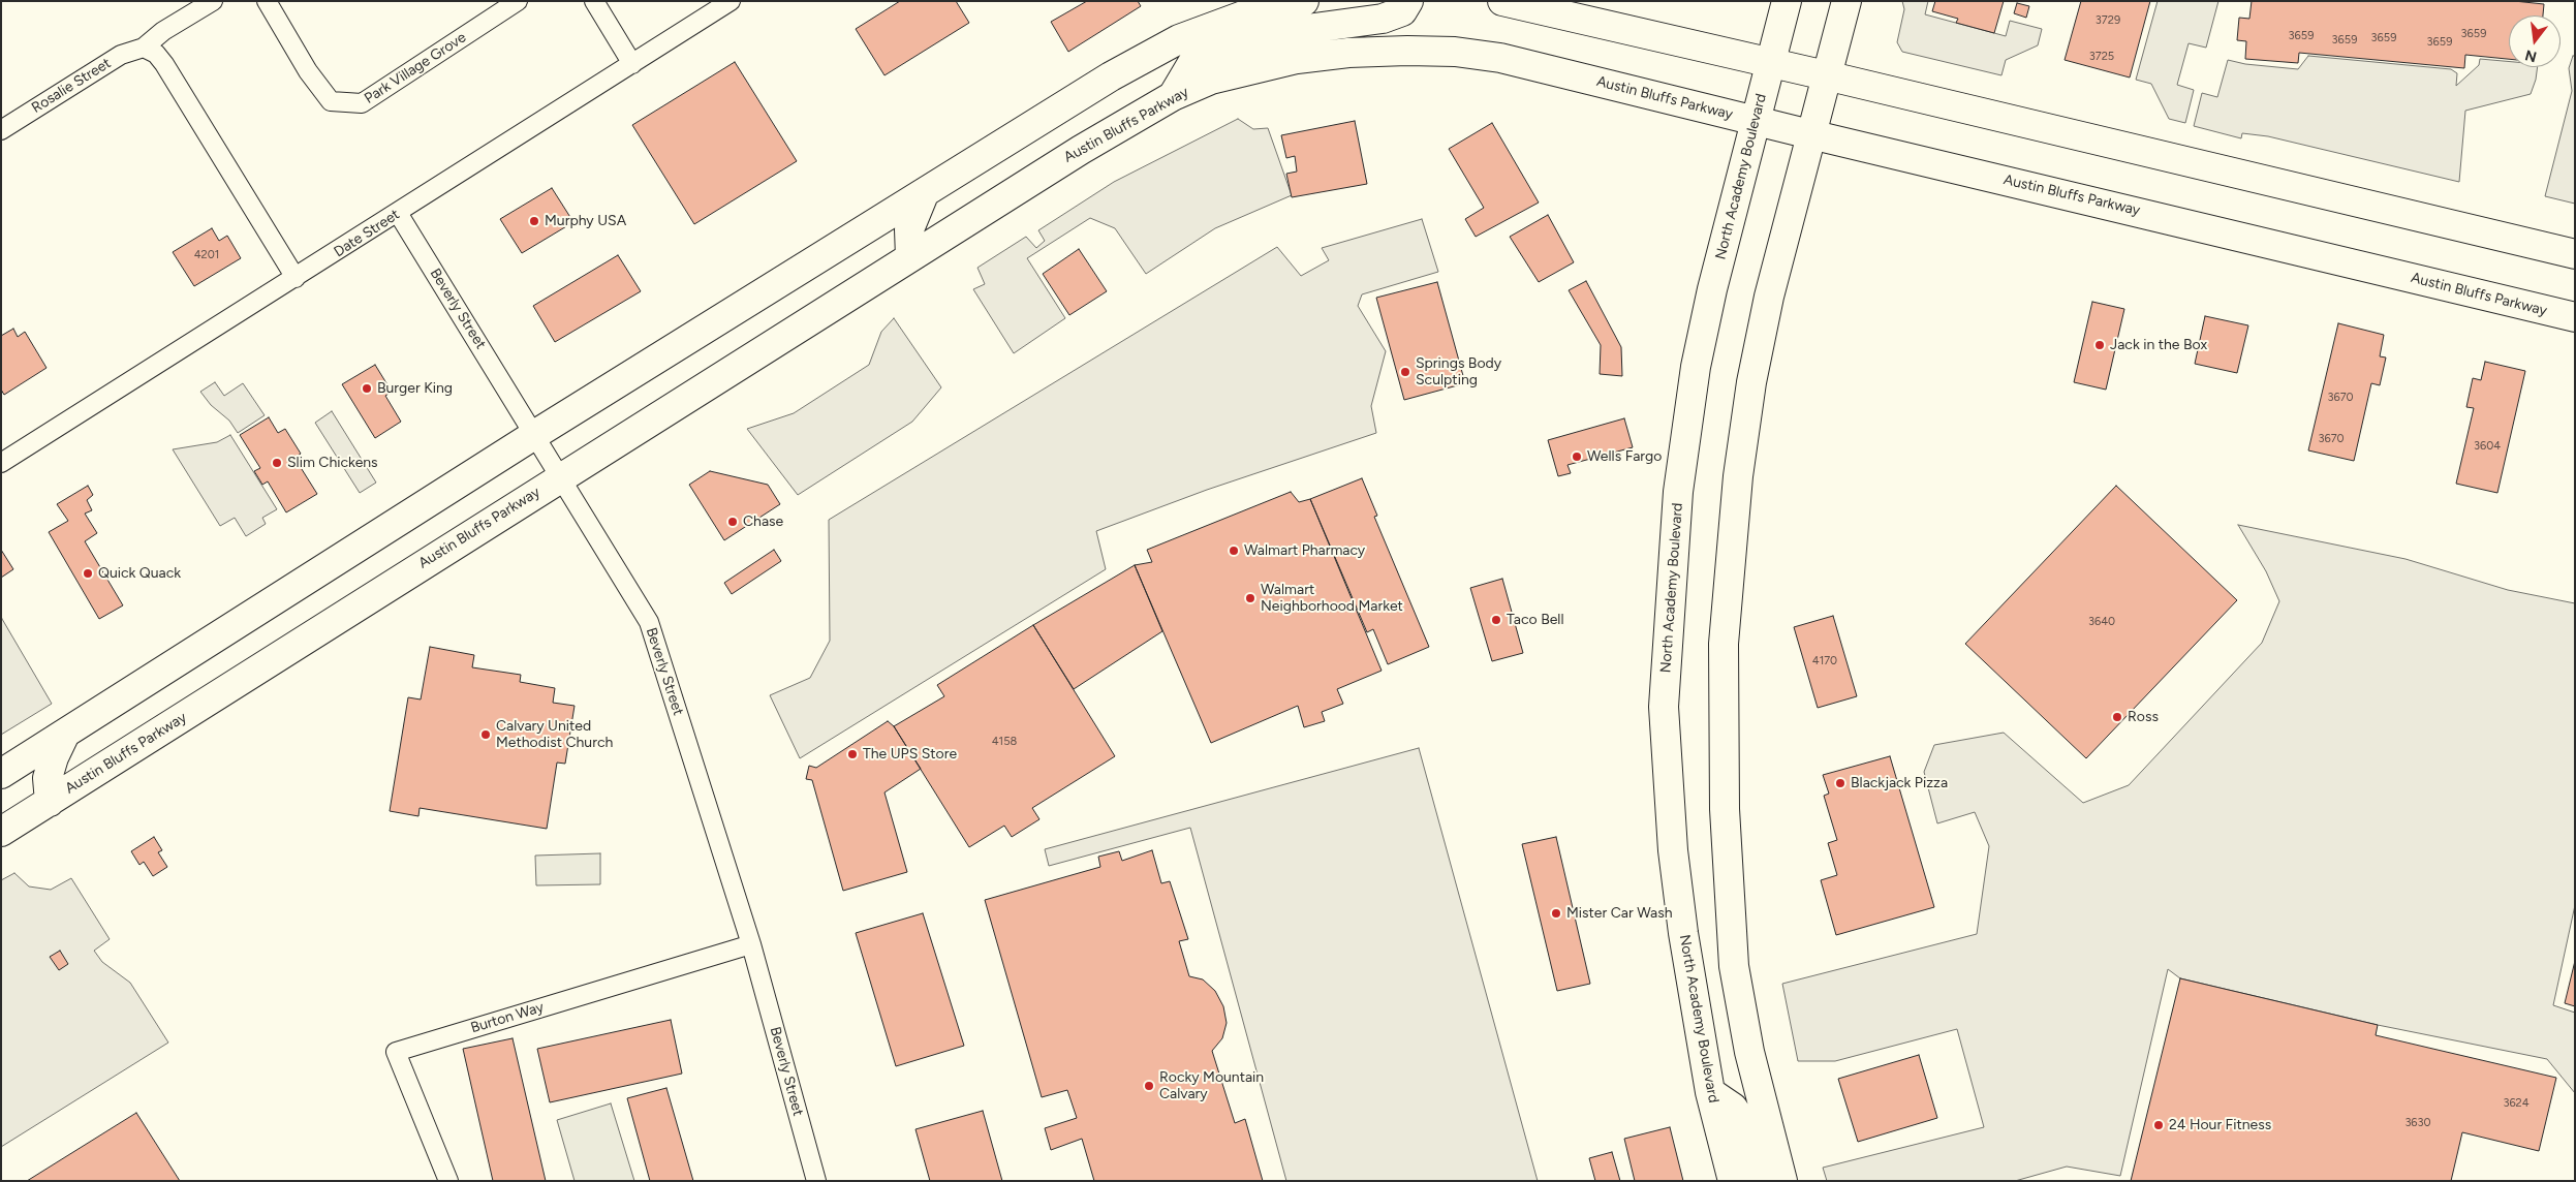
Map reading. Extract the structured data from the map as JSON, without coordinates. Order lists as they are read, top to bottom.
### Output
{
  "streets": {
    "main road": ["Austin Bluffs Parkway", "North Academy Boulevard"],
    "street": [
      "Park Village Grove",
      "Rosalie Street",
      "Date Street",
      "Beverly Street",
      "Burton Way"
    ]
  },
  "crossings": [
    ["Austin Bluffs Parkway", "North Academy Boulevard"],
    ["Austin Bluffs Parkway", "Beverly Street"],
    ["Date Street", "Beverly Street"],
    ["Beverly Street", "Burton Way"]
  ],
  "places": [
    "Murphy USA",
    "Jack in the Box",
    "Springs Body Sculpting",
    "Burger King",
    "Wells Fargo",
    "Slim Chickens",
    "Chase",
    "Walmart Pharmacy",
    "Quick Quack",
    "Walmart Neighborhood Market",
    "Taco Bell",
    "Ross",
    "Calvary United Methodist Church",
    "The UPS Store",
    "Blackjack Pizza",
    "Mister Car Wash",
    "Rocky Mountain Calvary",
    "24 Hour Fitness"
  ],
  "house_numbers": [
    "3729",
    "3659",
    "3659",
    "3659",
    "3659",
    "3659",
    "3725",
    "4201",
    "3670",
    "3670",
    "3604",
    "3640",
    "4170",
    "4158",
    "3624",
    "3630"
  ],
  "north": "bottom"
}
